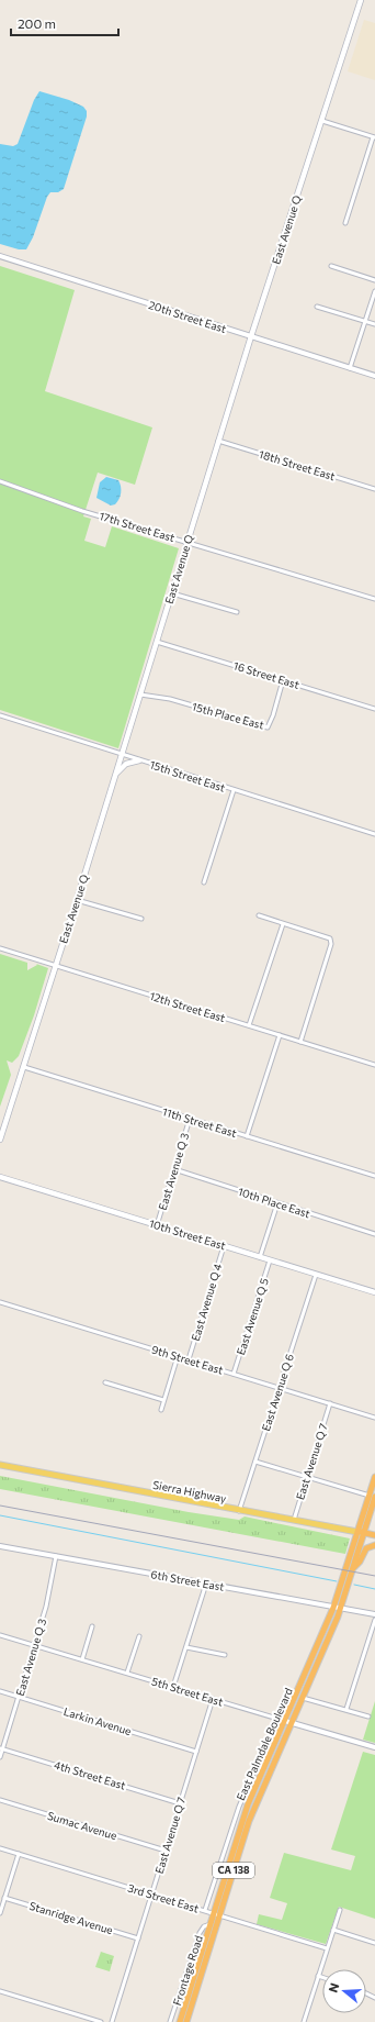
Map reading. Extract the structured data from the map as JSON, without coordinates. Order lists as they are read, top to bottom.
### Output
{
  "streets": {
    "highway": ["Sierra Highway", "East Palmdale Boulevard", "CA 138"],
    "main road": ["East Avenue Q", "10th Street East"],
    "street": [
      "20th Street East",
      "18th Street East",
      "17th Street East",
      "16 Street East",
      "15th Place East",
      "15th Street East",
      "12th Street East",
      "11th Street East",
      "East Avenue Q 3",
      "10th Place East",
      "East Avenue Q 4",
      "East Avenue Q 5",
      "9th Street East",
      "East Avenue Q 6",
      "East Avenue Q 7",
      "6th Street East",
      "5th Street East",
      "Larkin Avenue",
      "4th Street East",
      "Sumac Avenue",
      "3rd Street East",
      "Stanridge Avenue",
      "Frontage Road"
    ]
  },
  "crossings": [
    ["East Avenue Q", "20th Street East"],
    ["East Avenue Q", "18th Street East"],
    ["East Avenue Q", "17th Street East"],
    ["East Avenue Q", "16 Street East"],
    ["East Avenue Q", "15th Place East"],
    ["East Avenue Q", "15th Street East"],
    ["East Avenue Q", "12th Street East"],
    ["East Avenue Q", "11th Street East"],
    ["16 Street East", "15th Place East"],
    ["11th Street East", "East Avenue Q 3"],
    ["East Avenue Q 3", "10th Place East"],
    ["East Avenue Q 3", "10th Street East"],
    ["East Avenue Q 3", "6th Street East"],
    ["East Avenue Q 3", "5th Street East"],
    ["East Avenue Q 3", "Larkin Avenue"],
    ["East Avenue Q 3", "4th Street East"],
    ["10th Street East", "East Avenue Q 4"],
    ["10th Street East", "East Avenue Q 5"],
    ["10th Street East", "East Avenue Q 6"],
    ["East Avenue Q 4", "9th Street East"],
    ["East Avenue Q 5", "9th Street East"],
    ["9th Street East", "East Avenue Q 6"],
    ["9th Street East", "East Avenue Q 7"],
    ["East Avenue Q 6", "Sierra Highway"],
    ["East Avenue Q 7", "Sierra Highway"],
    ["East Avenue Q 7", "5th Street East"],
    ["East Avenue Q 7", "Larkin Avenue"],
    ["East Avenue Q 7", "4th Street East"],
    ["East Avenue Q 7", "Sumac Avenue"],
    ["East Avenue Q 7", "3rd Street East"],
    ["East Avenue Q 7", "Stanridge Avenue"],
    ["Sierra Highway", "East Palmdale Boulevard"],
    ["6th Street East", "East Palmdale Boulevard"],
    ["5th Street East", "East Palmdale Boulevard"],
    ["East Palmdale Boulevard", "3rd Street East"],
    ["East Palmdale Boulevard", "Frontage Road"]
  ],
  "scale_bar": "200 m",
  "north": "left"
}
